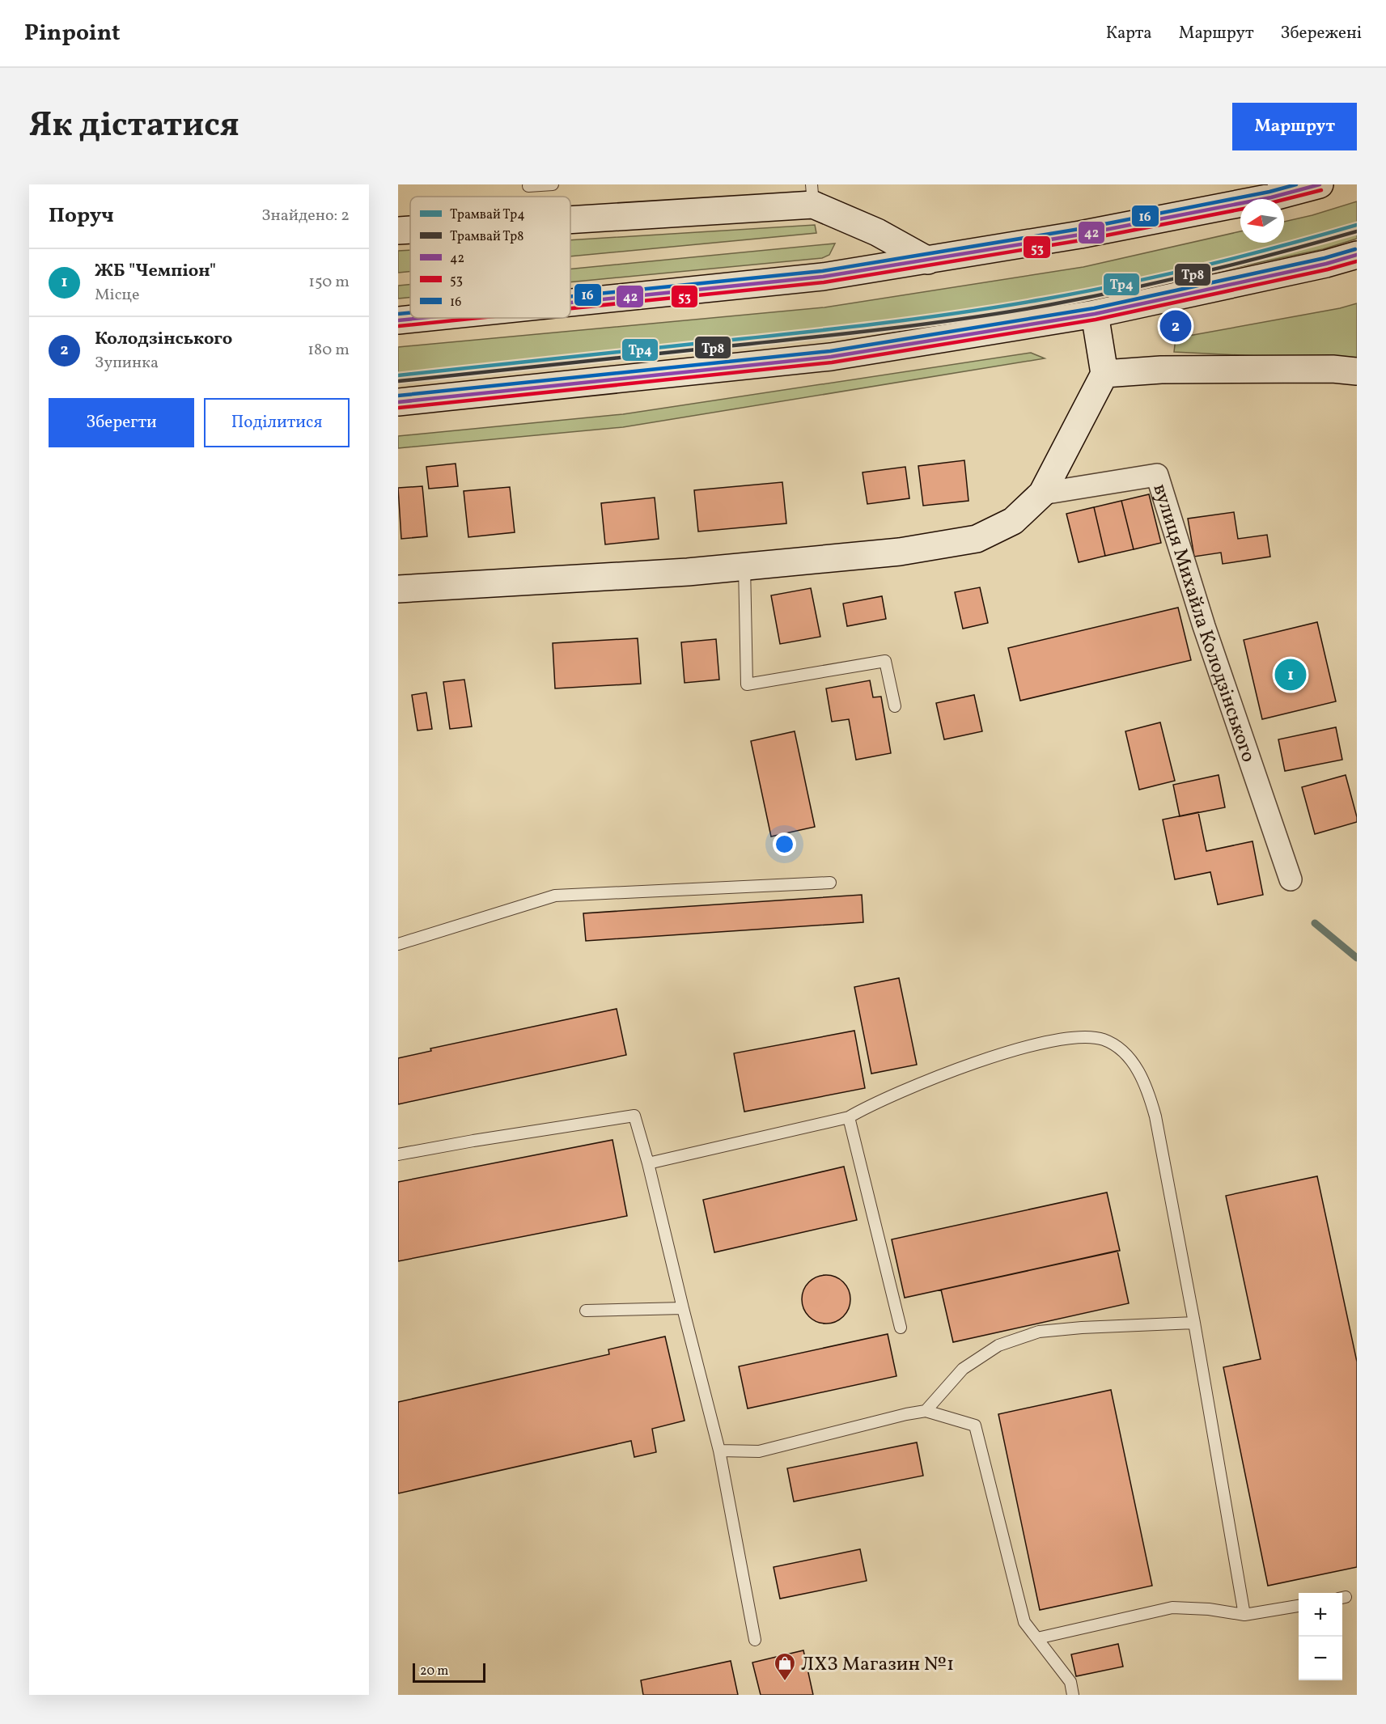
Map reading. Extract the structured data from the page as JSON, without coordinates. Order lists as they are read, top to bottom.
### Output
{
  "streets": {
    "street": ["вулиця Михайла Колодзінського"]
  },
  "places": {
    "shop": ["ЛХЗ Магазин №1"]
  },
  "lines": [
    "transit line 42",
    "transit line 16",
    "transit line 53",
    "tram line Тр4",
    "tram line Тр8"
  ],
  "legend": [
    "Трамвай Тр4",
    "Трамвай Тр8",
    "42",
    "53",
    "16"
  ],
  "scale_bar": "20 m",
  "north": "left",
  "page": {
    "header": "Pinpoint",
    "nav": ["Карта", "Маршрут", "Збережені"],
    "title": "Як дістатися",
    "buttons": [
      "Маршрут",
      ["Зберегти", "Поділитися"]
    ],
    "heading": ["Поруч", "Знайдено: 2"],
    "list": [
      {
        "mark": "1",
        "name": "ЖБ \"Чемпіон\"",
        "note": "Місце",
        "value": "150 m"
      },
      {
        "mark": "2",
        "name": "Колодзінського",
        "note": "Зупинка",
        "value": "180 m"
      }
    ],
    "pins": ["2", "1"],
    "map_buttons": ["+", "−"],
    "scale": "20 m"
  }
}
